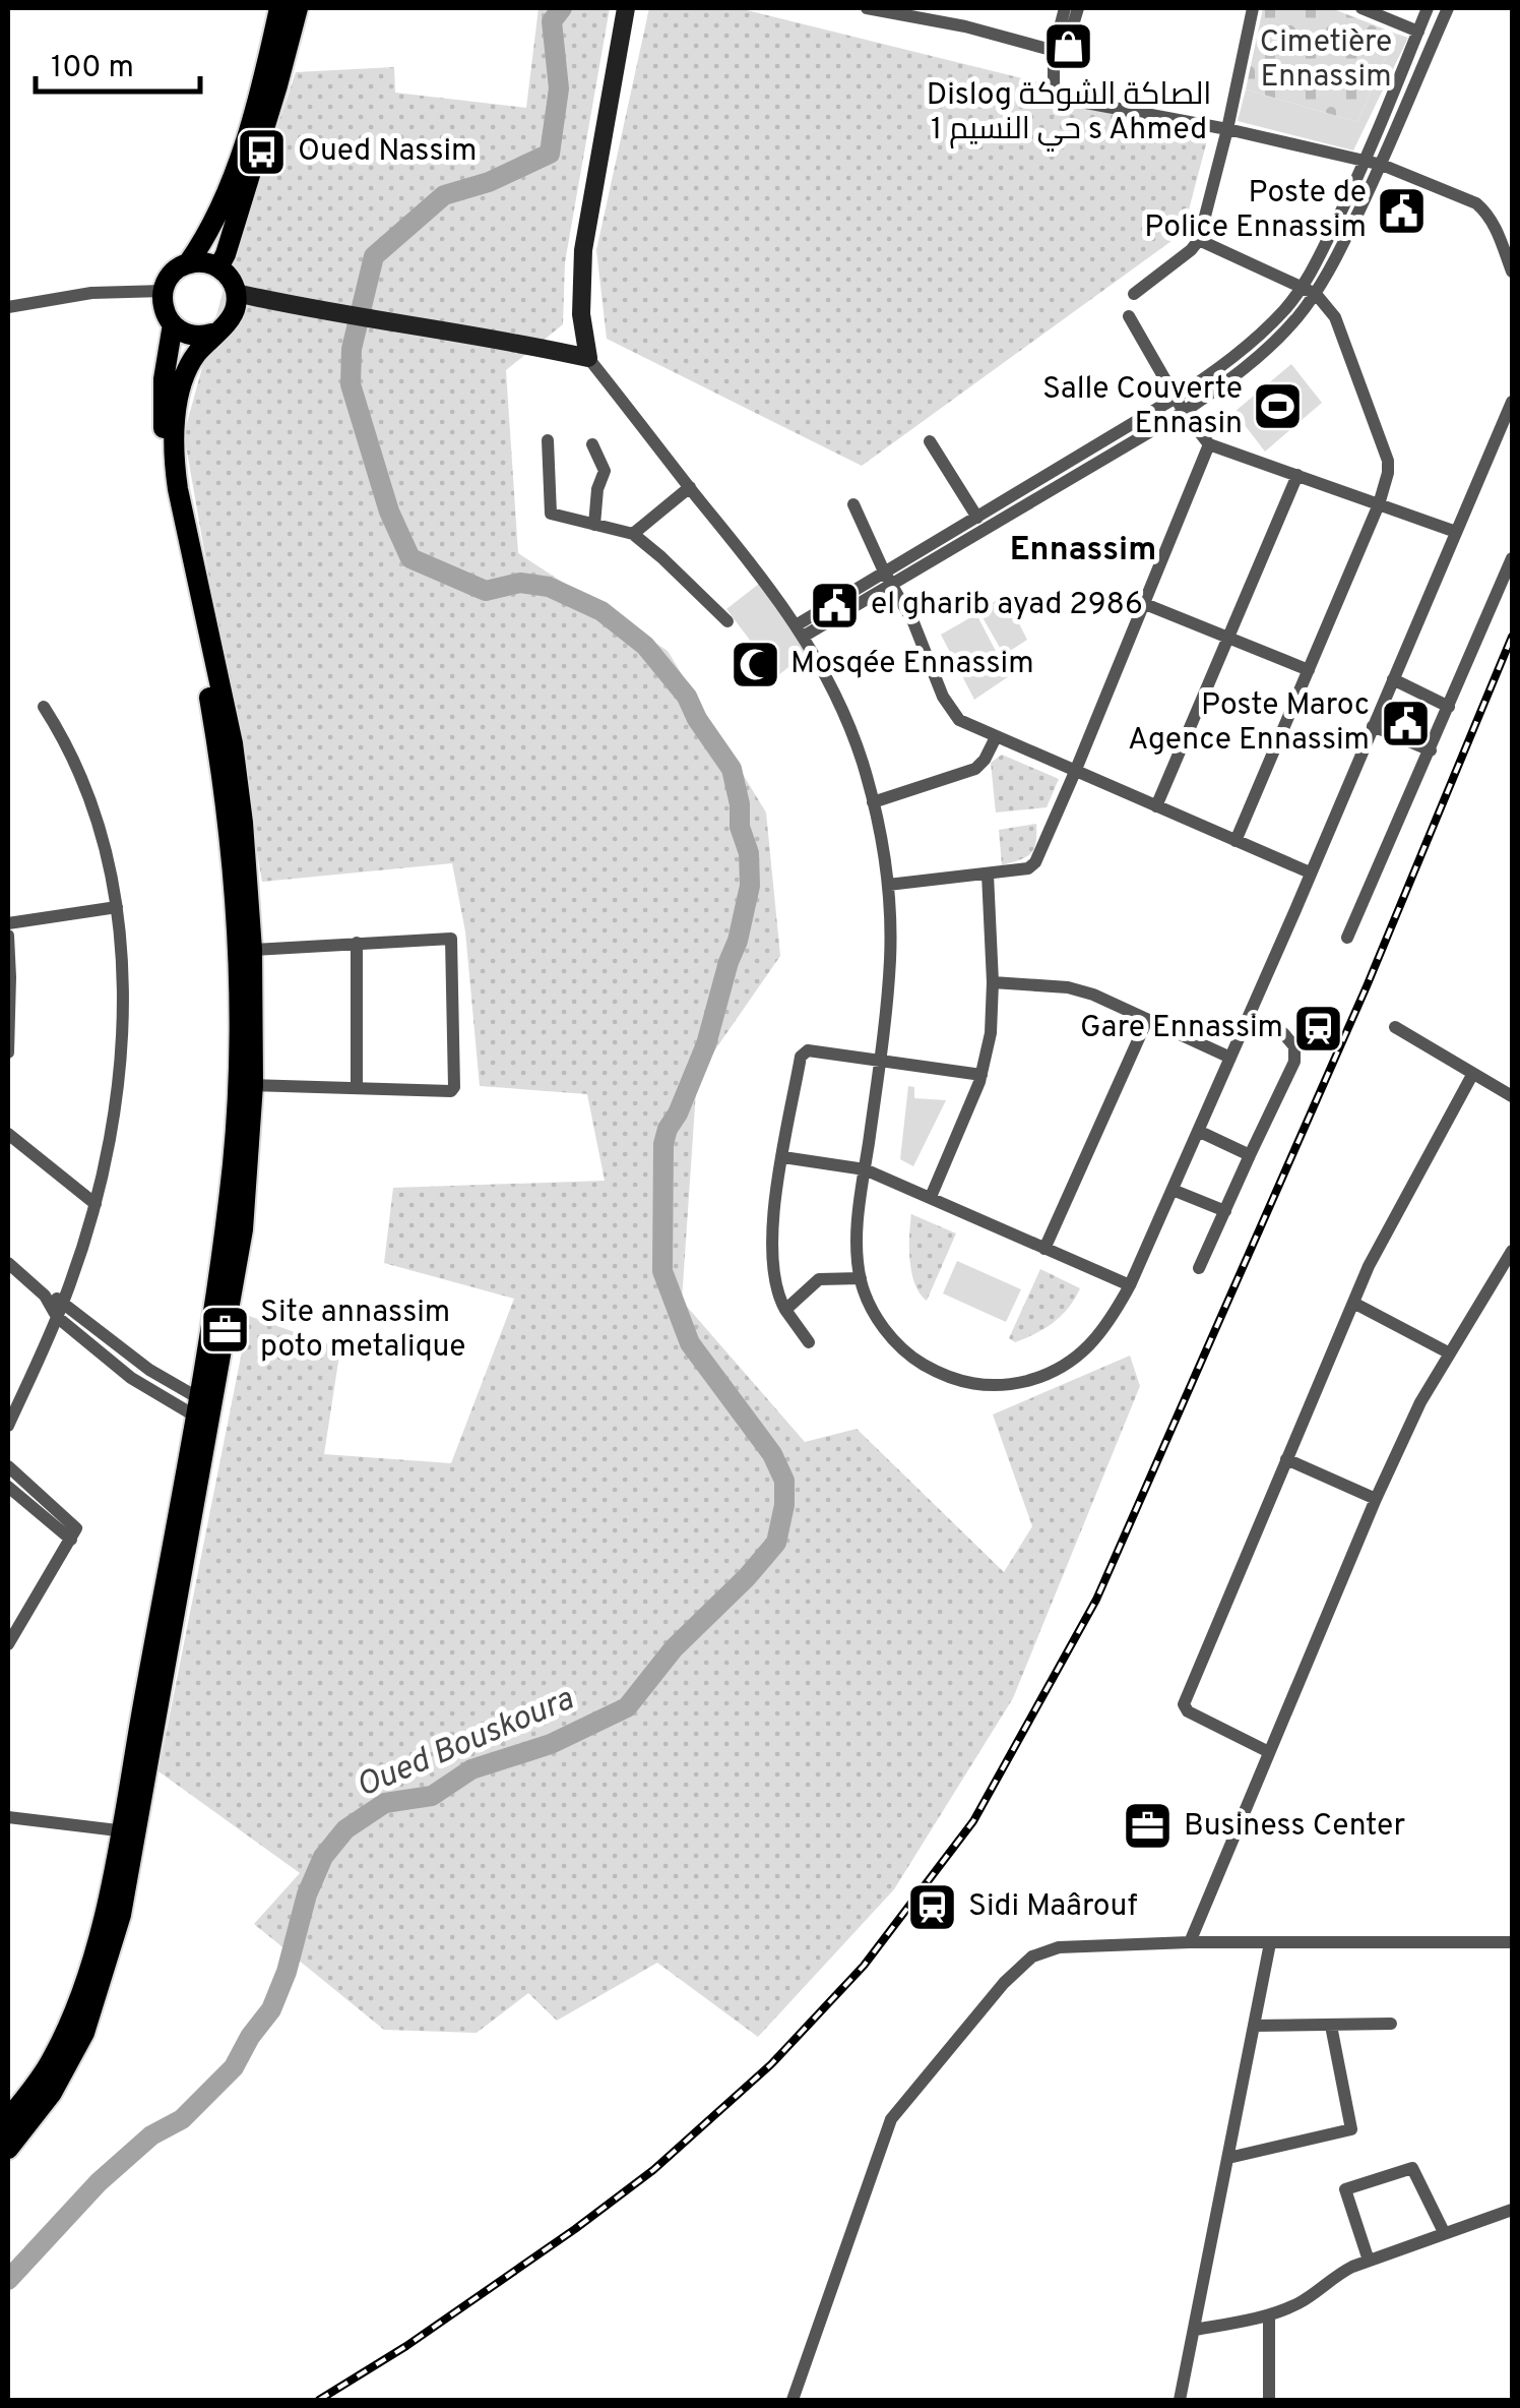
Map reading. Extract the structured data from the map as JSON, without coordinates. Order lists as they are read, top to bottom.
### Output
{
  "districts": ["Ennassim"],
  "water": ["Oued Bouskoura"],
  "parks": ["Cimetière Ennassim"],
  "places": {
    "shop": ["Dislog الصاكة الشوكة حي النسيم 1 s Ahmed"],
    "bus stop": ["Oued Nassim"],
    "public building": ["Poste de Police Ennassim", "el gharib ayad 2986", "Poste Maroc Agence Ennassim"],
    "sports": ["Salle Couverte Ennasin"],
    "mosque": ["Mosqée Ennassim"],
    "station": ["Gare Ennassim", "Sidi Maârouf"],
    "office": ["Site annassim poto metalique", "Business Center"]
  },
  "scale_bar": "100 m"
}
